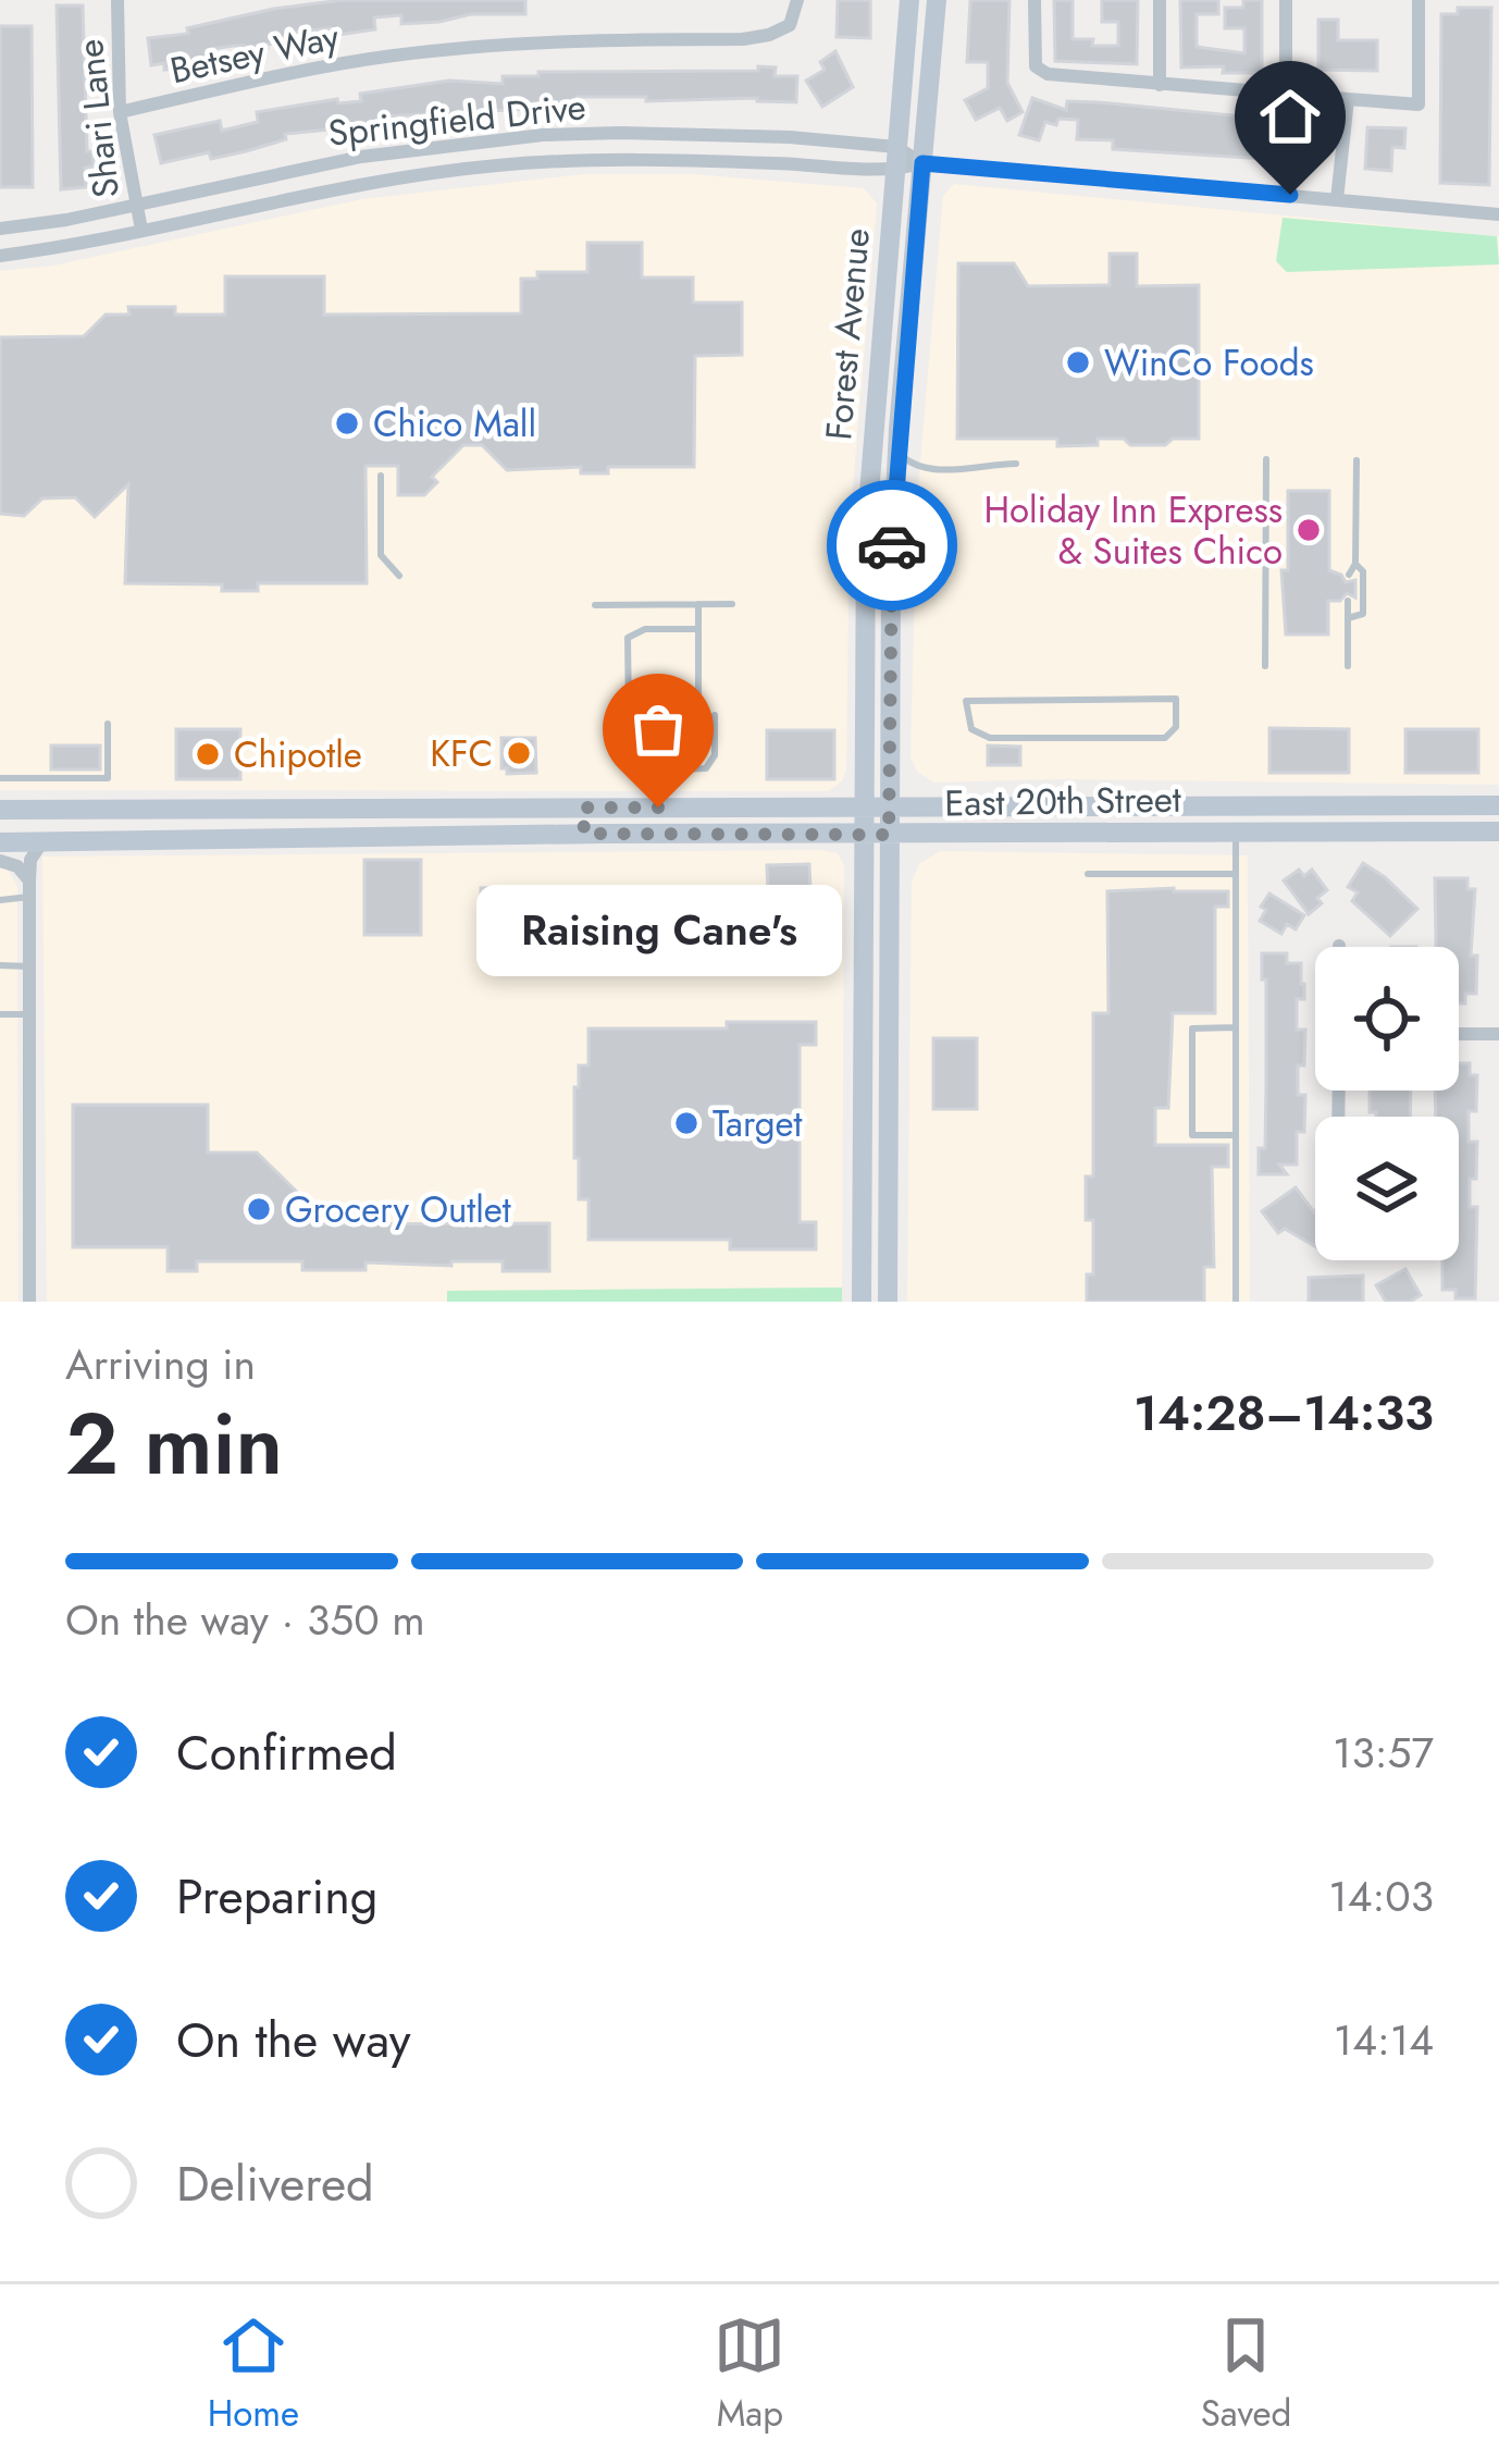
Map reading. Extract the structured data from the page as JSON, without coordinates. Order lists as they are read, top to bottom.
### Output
{
  "streets": {
    "street": [
      "Betsey Way",
      "Shari Lane",
      "Springfield Drive",
      "Forest Avenue",
      "East 20th Street"
    ]
  },
  "crossings": [
    ["Betsey Way", "Shari Lane"],
    ["Shari Lane", "Springfield Drive"],
    ["Springfield Drive", "Forest Avenue"],
    ["Forest Avenue", "East 20th Street"]
  ],
  "places": [
    "WinCo Foods",
    "Chico Mall",
    "Holiday Inn Express & Suites Chico",
    "KFC",
    "Chipotle",
    "Raising Cane's",
    "Target",
    "Grocery Outlet"
  ],
  "page": {
    "bubble": "Raising Cane's",
    "heading": ["2 min", "Arriving in", "14:28–14:33"],
    "bar": "On the way · 350 m",
    "list": [
      ["Confirmed", "13:57"],
      ["Preparing", "14:03"],
      ["On the way", "14:14"],
      "Delivered"
    ],
    "tabs": ["Home", "Map", "Saved"]
  }
}
